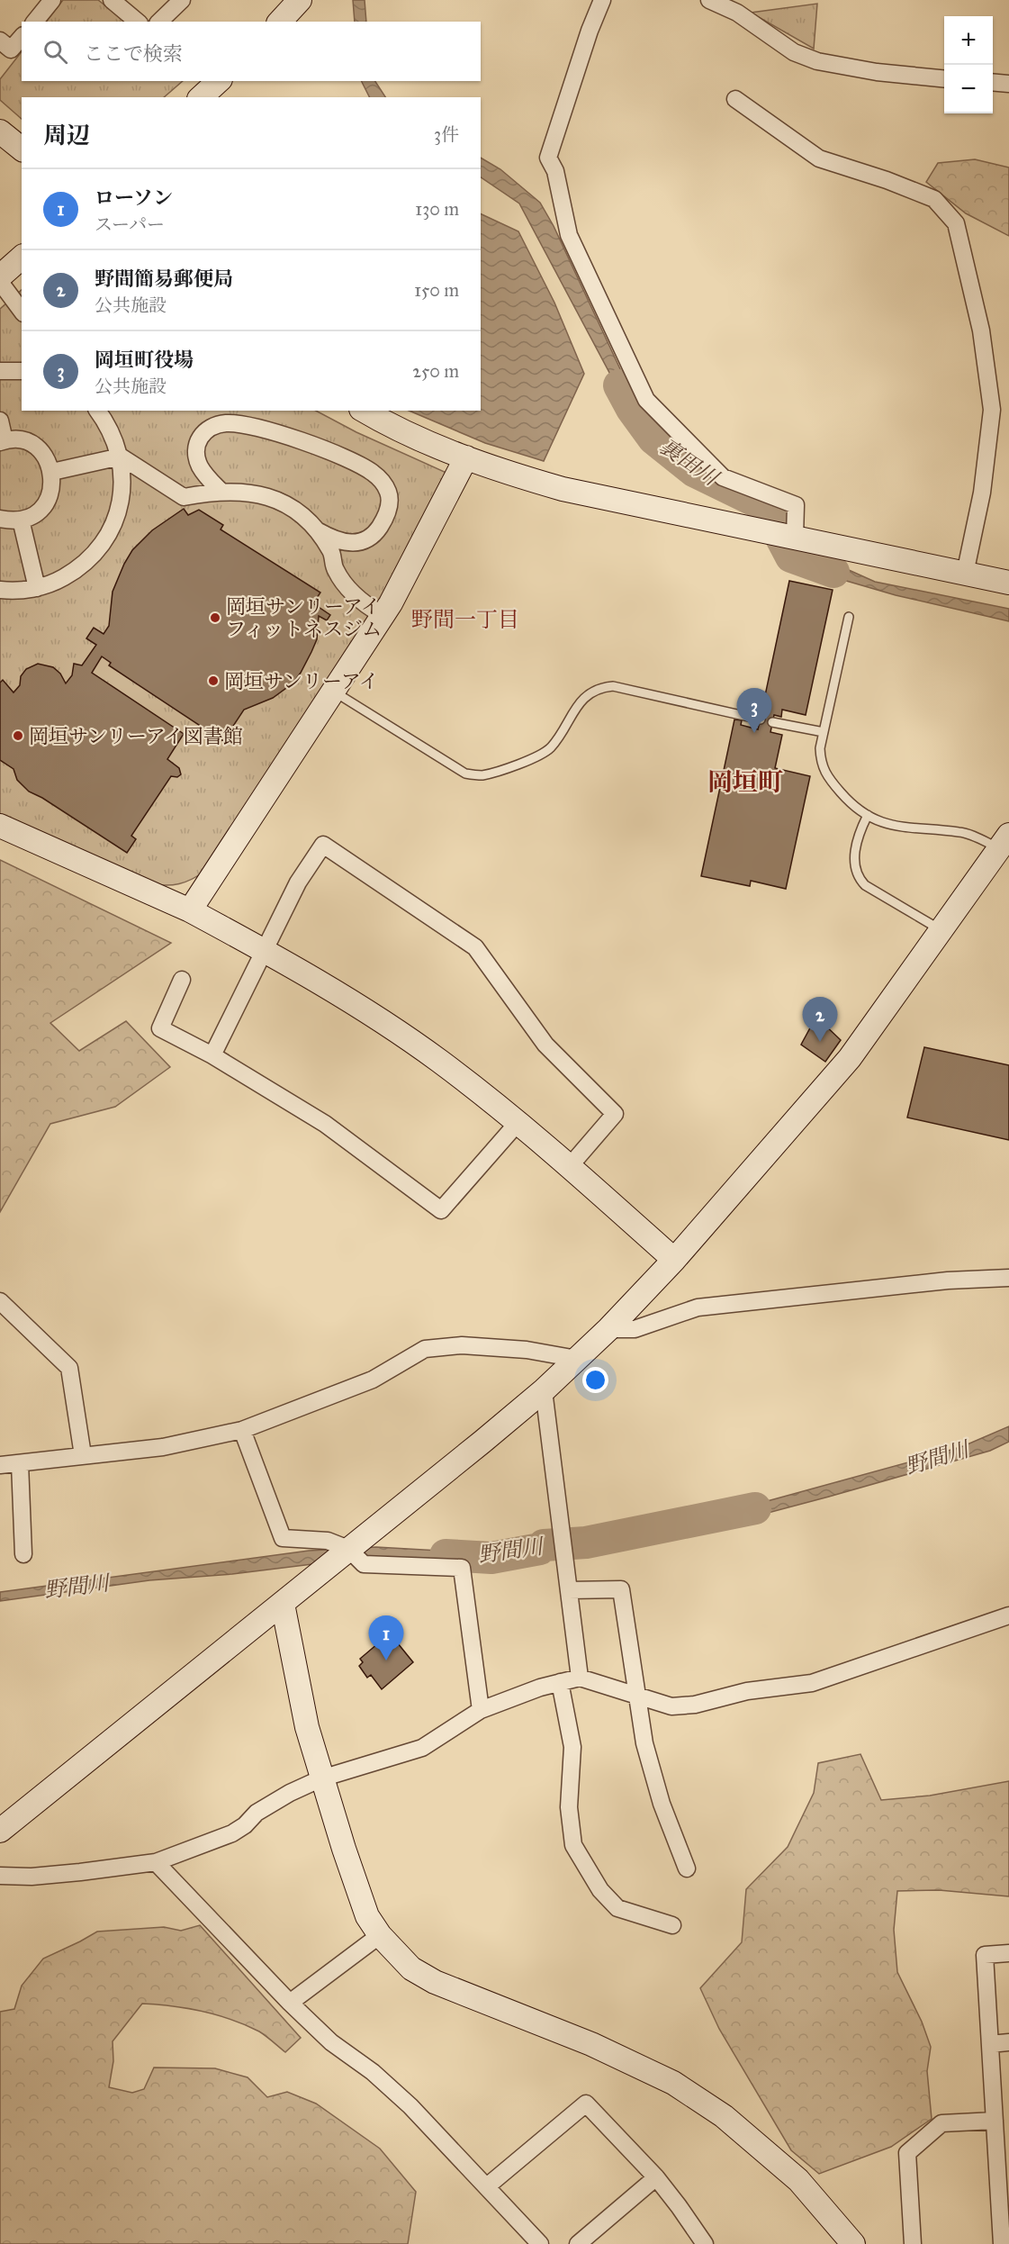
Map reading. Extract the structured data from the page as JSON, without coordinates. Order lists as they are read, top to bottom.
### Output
{
  "districts": ["野間一丁目", "岡垣町"],
  "water": ["裏田川", "野間川"],
  "places": ["岡垣サンリーアイ フィットネスジム", "岡垣サンリーアイ", "岡垣サンリーアイ図書館"],
  "page": {
    "map_buttons": ["+", "−"],
    "search": "ここで検索",
    "heading": ["周辺", "3件"],
    "list": [
      {
        "mark": "1",
        "name": "ローソン",
        "note": "スーパー",
        "value": "130 m"
      },
      {
        "mark": "2",
        "name": "野間簡易郵便局",
        "note": "公共施設",
        "value": "150 m"
      },
      {
        "mark": "3",
        "name": "岡垣町役場",
        "note": "公共施設",
        "value": "250 m"
      }
    ],
    "pins": ["3", "2", "1"]
  }
}
